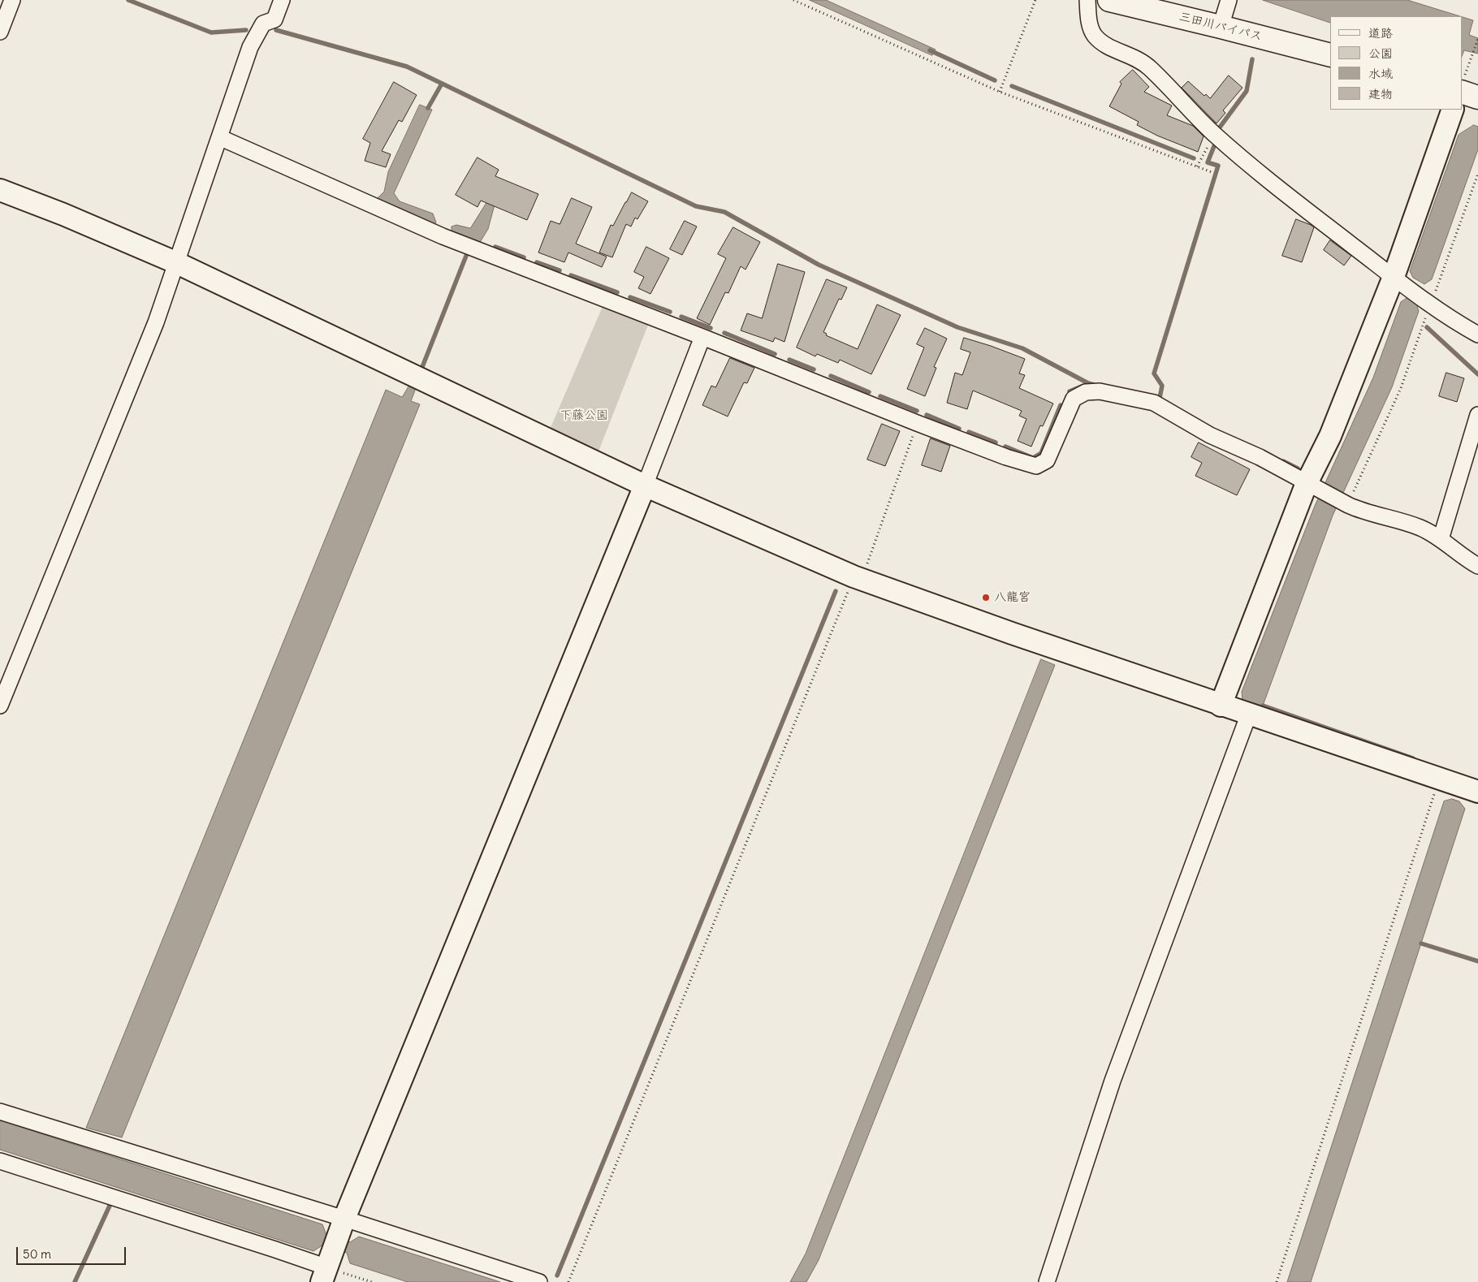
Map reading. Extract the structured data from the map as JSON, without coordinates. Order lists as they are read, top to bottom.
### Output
{
  "streets": {
    "highway": ["三田川バイパス"]
  },
  "parks": ["下藤公園"],
  "places": ["八龍宮"],
  "legend": [
    "道路",
    "公園",
    "水域",
    "建物"
  ],
  "scale_bar": "50 m"
}
